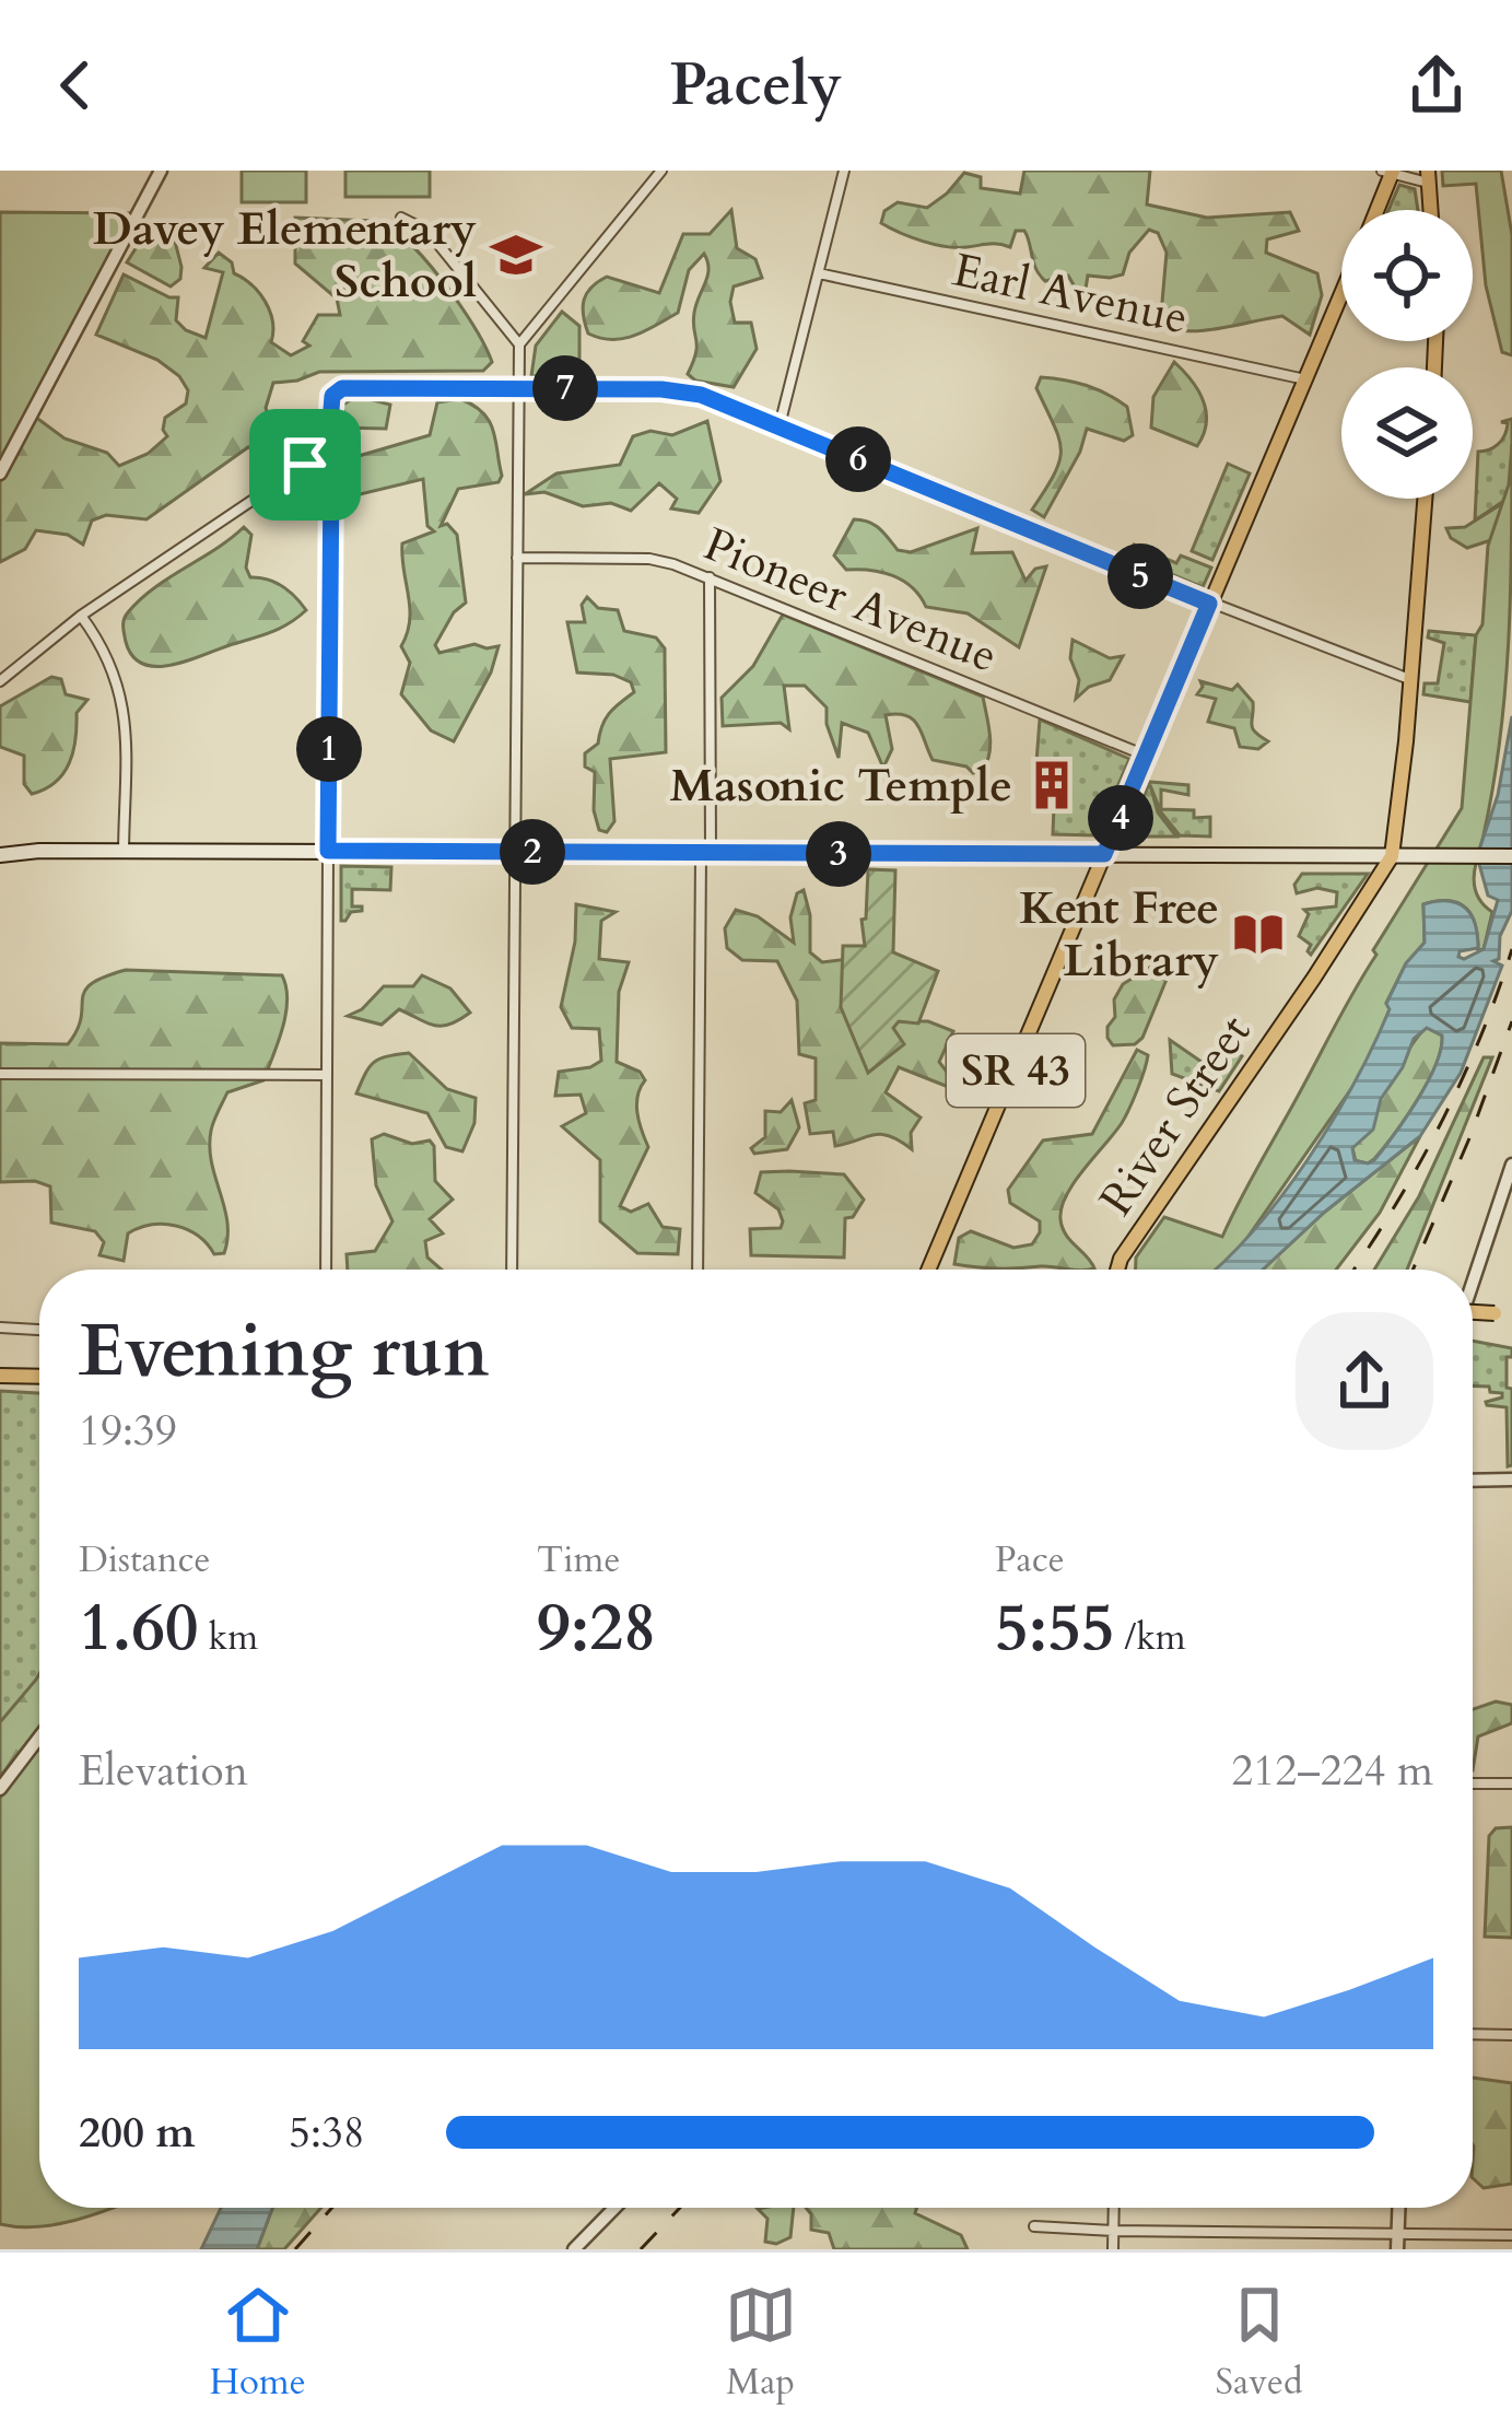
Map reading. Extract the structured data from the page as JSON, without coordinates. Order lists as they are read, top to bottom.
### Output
{
  "streets": {
    "main road": ["SR 43", "River Street"],
    "street": ["Earl Avenue", "Pioneer Avenue"]
  },
  "crossings": [
    ["Earl Avenue", "SR 43"],
    ["Pioneer Avenue", "SR 43"]
  ],
  "places": {
    "school or university": ["Davey Elementary School"],
    "building": ["Masonic Temple"],
    "library": ["Kent Free Library"]
  },
  "page": {
    "header": "Pacely",
    "pins": [
      "7",
      "6",
      "5",
      "1",
      "4",
      "2",
      "3"
    ],
    "heading": ["Evening run", "19:39"],
    "stats": [
      ["Distance", "1.60 km"],
      ["Time", "9:28"],
      ["Pace", "5:55 /km"]
    ],
    "chart": ["Elevation", "212–224 m"],
    "list": [
      {
        "name": "200 m",
        "note": "5:38"
      }
    ],
    "tabs": ["Home", "Map", "Saved"]
  }
}
